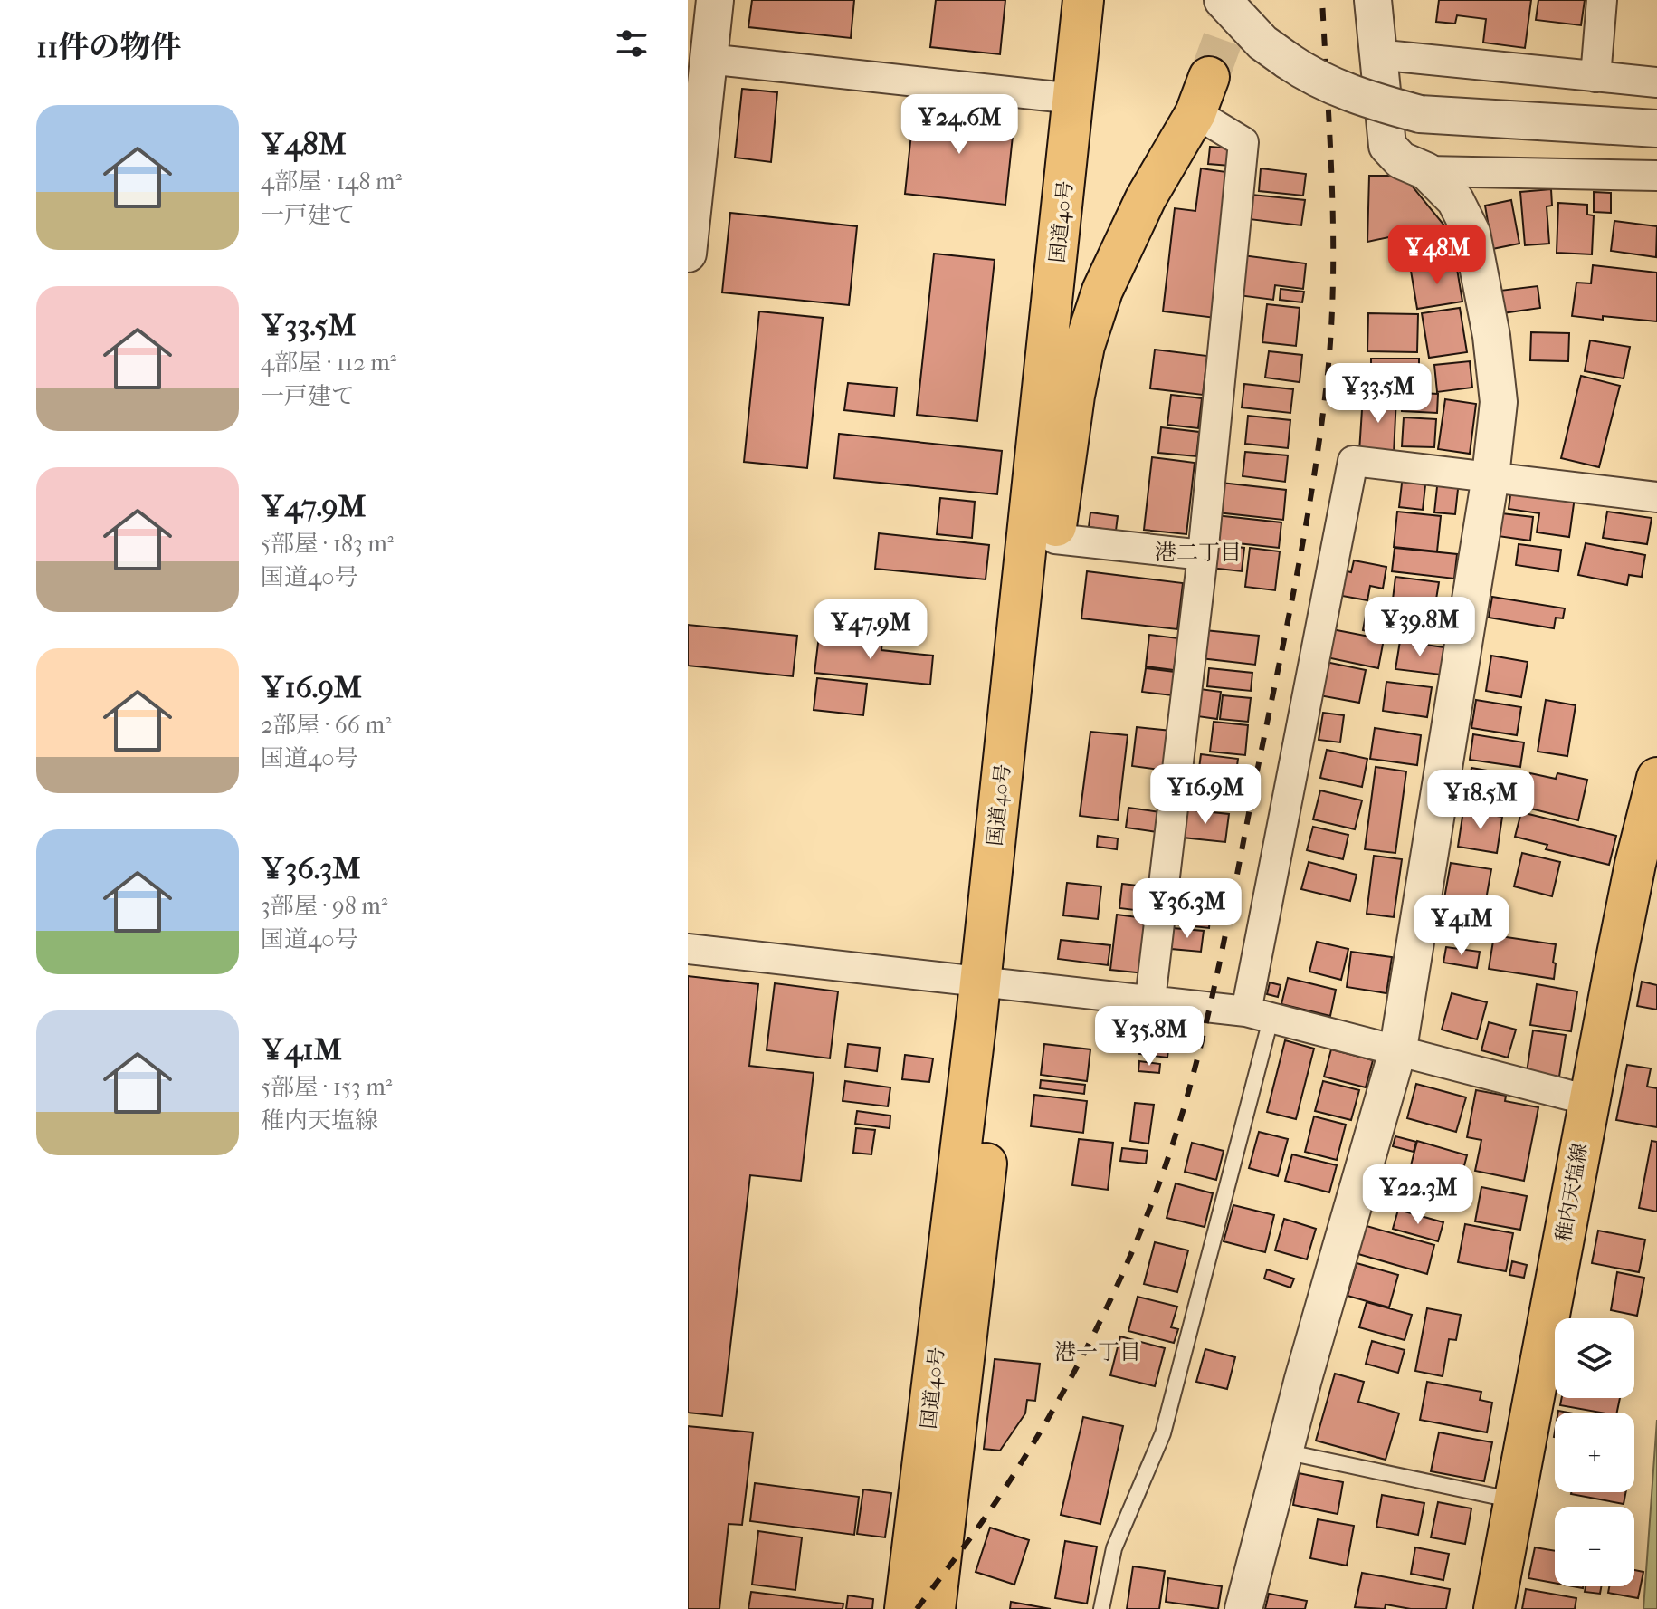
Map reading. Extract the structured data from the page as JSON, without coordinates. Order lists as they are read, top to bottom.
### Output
{
  "streets": {
    "main road": ["国道40号", "稚内天塩線"]
  },
  "districts": ["港二丁目", "港一丁目"],
  "page": {
    "heading": "11件の物件",
    "list": [
      {
        "name": "¥48M",
        "note": "4部屋 · 148 m² · 一戸建て"
      },
      {
        "name": "¥33.5M",
        "note": "4部屋 · 112 m² · 一戸建て"
      },
      {
        "name": "¥47.9M",
        "note": "5部屋 · 183 m² · 国道40号"
      },
      {
        "name": "¥16.9M",
        "note": "2部屋 · 66 m² · 国道40号"
      },
      {
        "name": "¥36.3M",
        "note": "3部屋 · 98 m² · 国道40号"
      },
      {
        "name": "¥41M",
        "note": "5部屋 · 153 m² · 稚内天塩線"
      }
    ],
    "price": [
      "¥24.6M",
      "¥48M",
      "¥33.5M",
      "¥39.8M",
      "¥47.9M",
      "¥16.9M",
      "¥18.5M",
      "¥36.3M",
      "¥41M",
      "¥35.8M",
      "¥22.3M"
    ],
    "map_buttons": ["+", "−"]
  }
}
